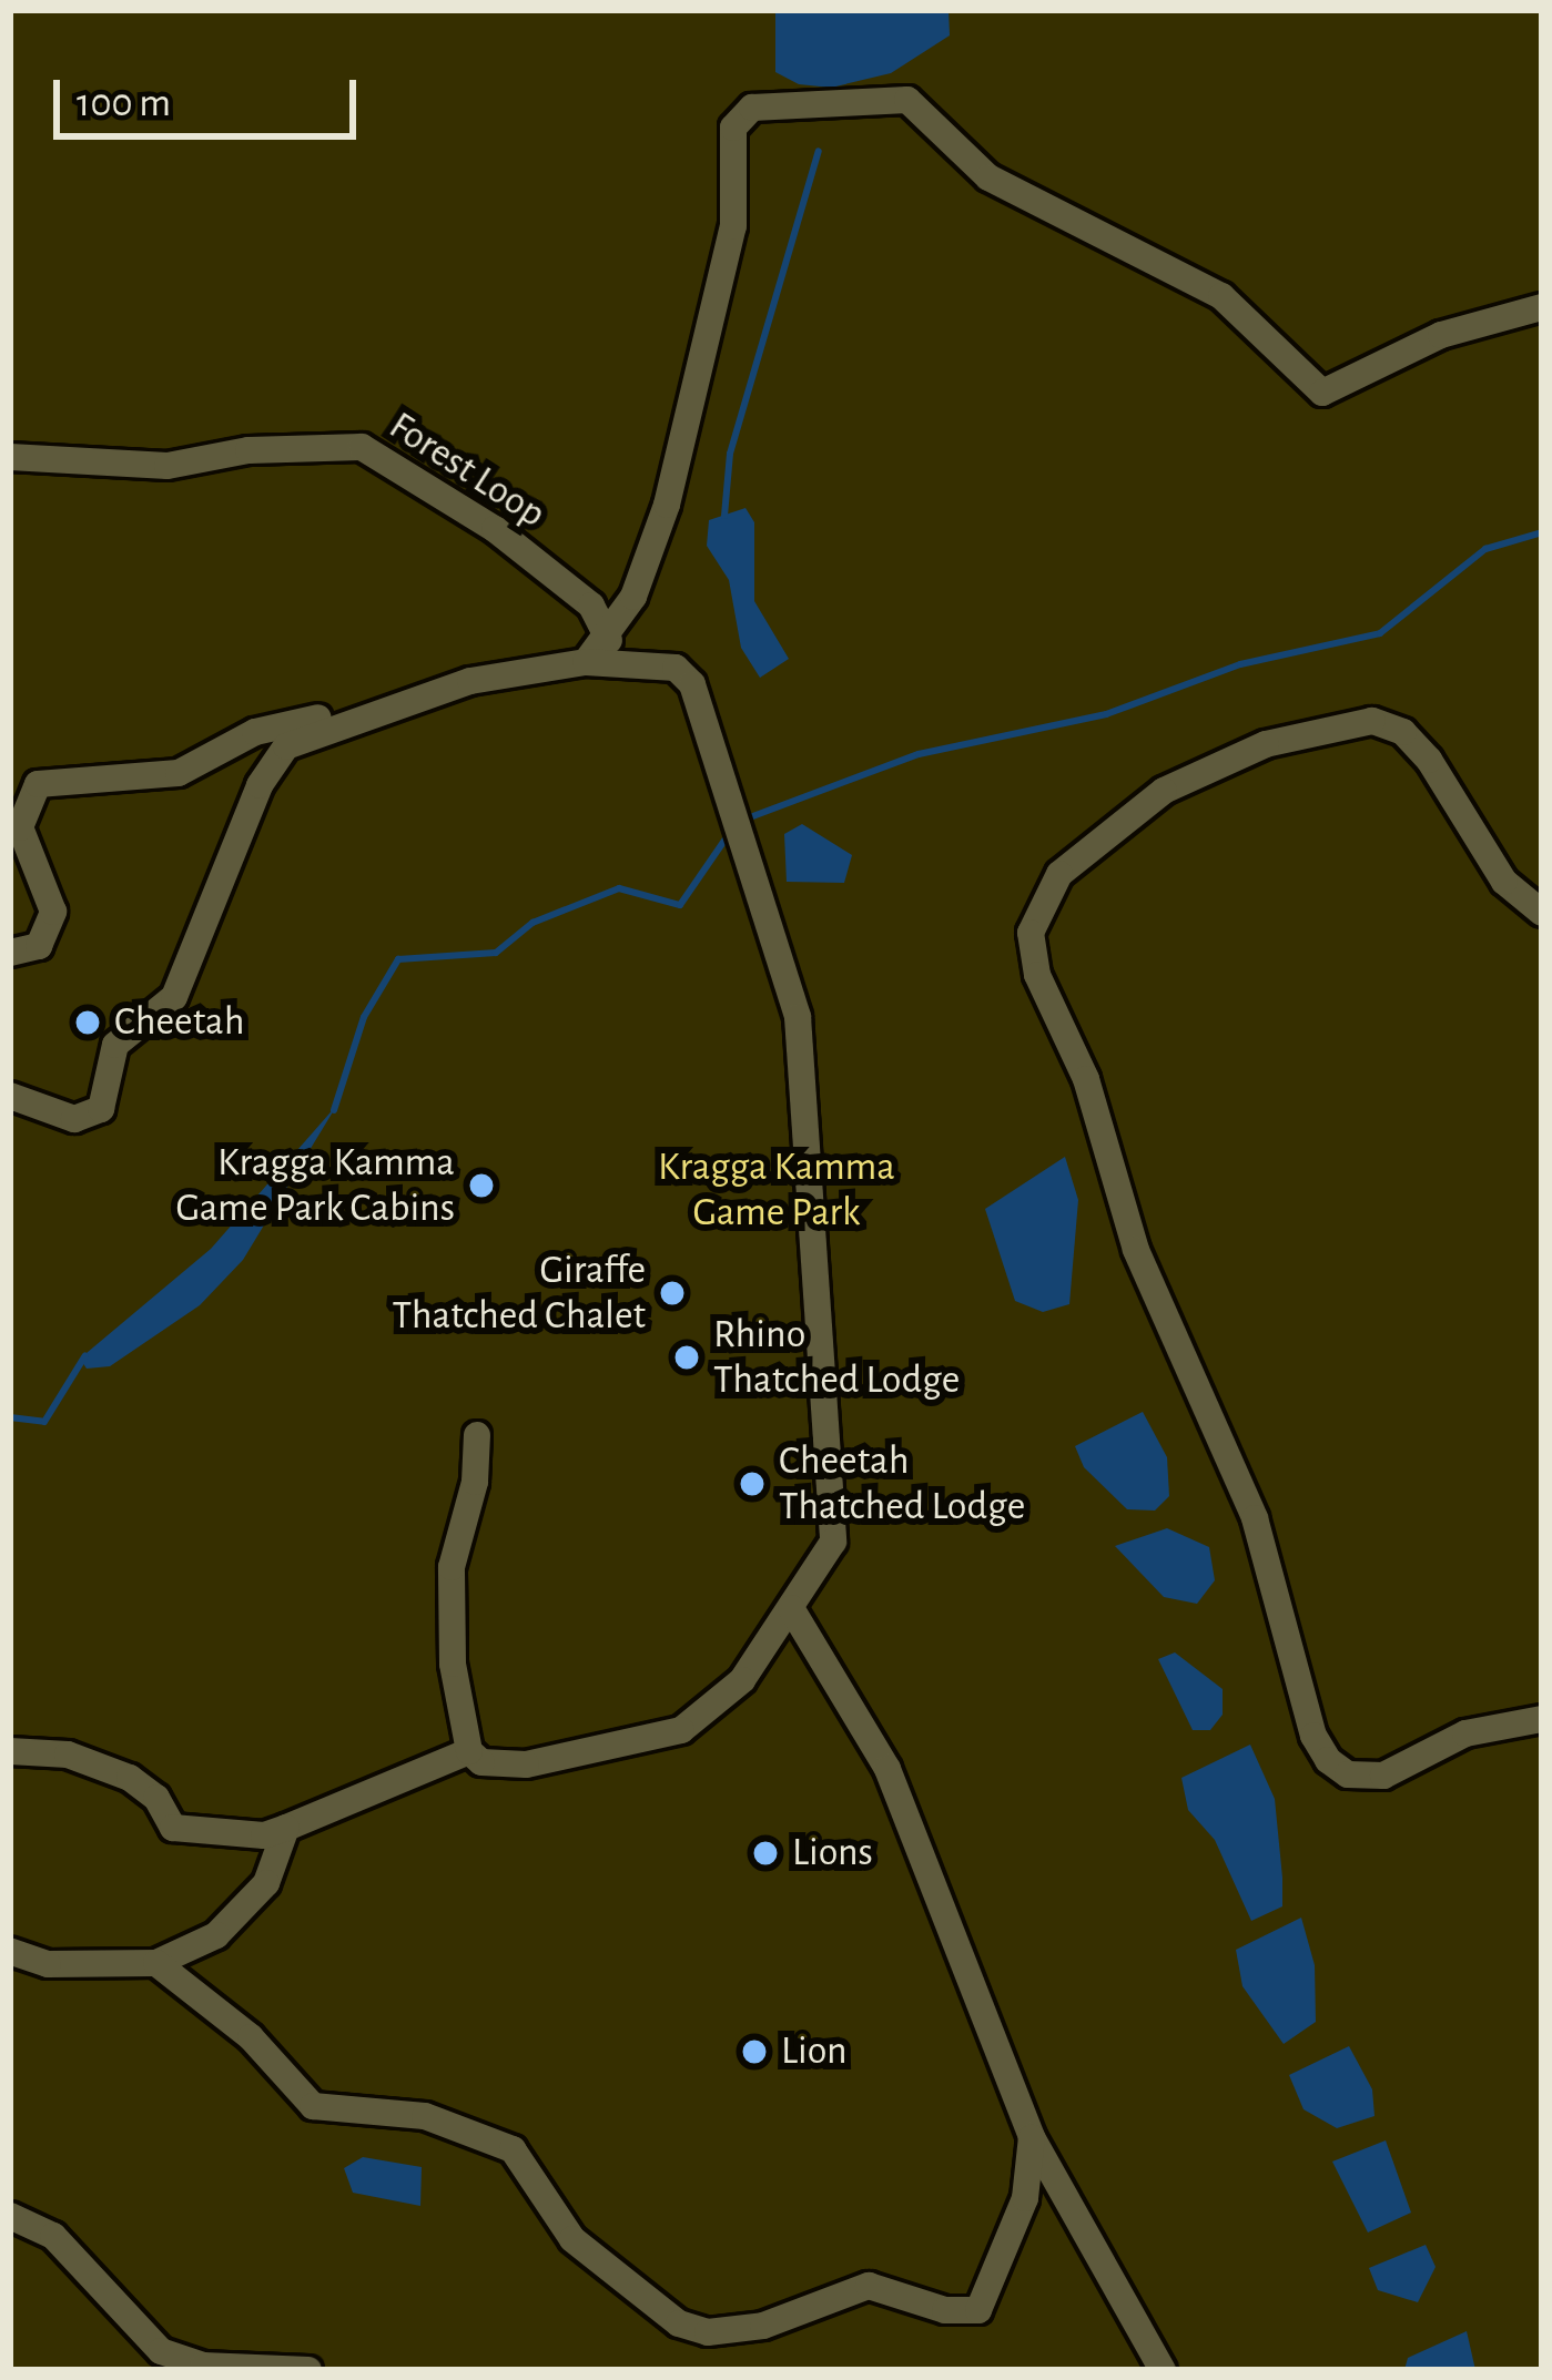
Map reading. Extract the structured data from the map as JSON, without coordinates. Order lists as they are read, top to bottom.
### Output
{
  "streets": {
    "lane": ["Forest Loop"]
  },
  "parks": ["Kragga Kamma Game Park"],
  "places": [
    "Cheetah",
    "Kragga Kamma Game Park Cabins",
    "Giraffe Thatched Chalet",
    "Rhino Thatched Lodge",
    "Cheetah Thatched Lodge",
    "Lions",
    "Lion"
  ],
  "scale_bar": "100 m"
}
